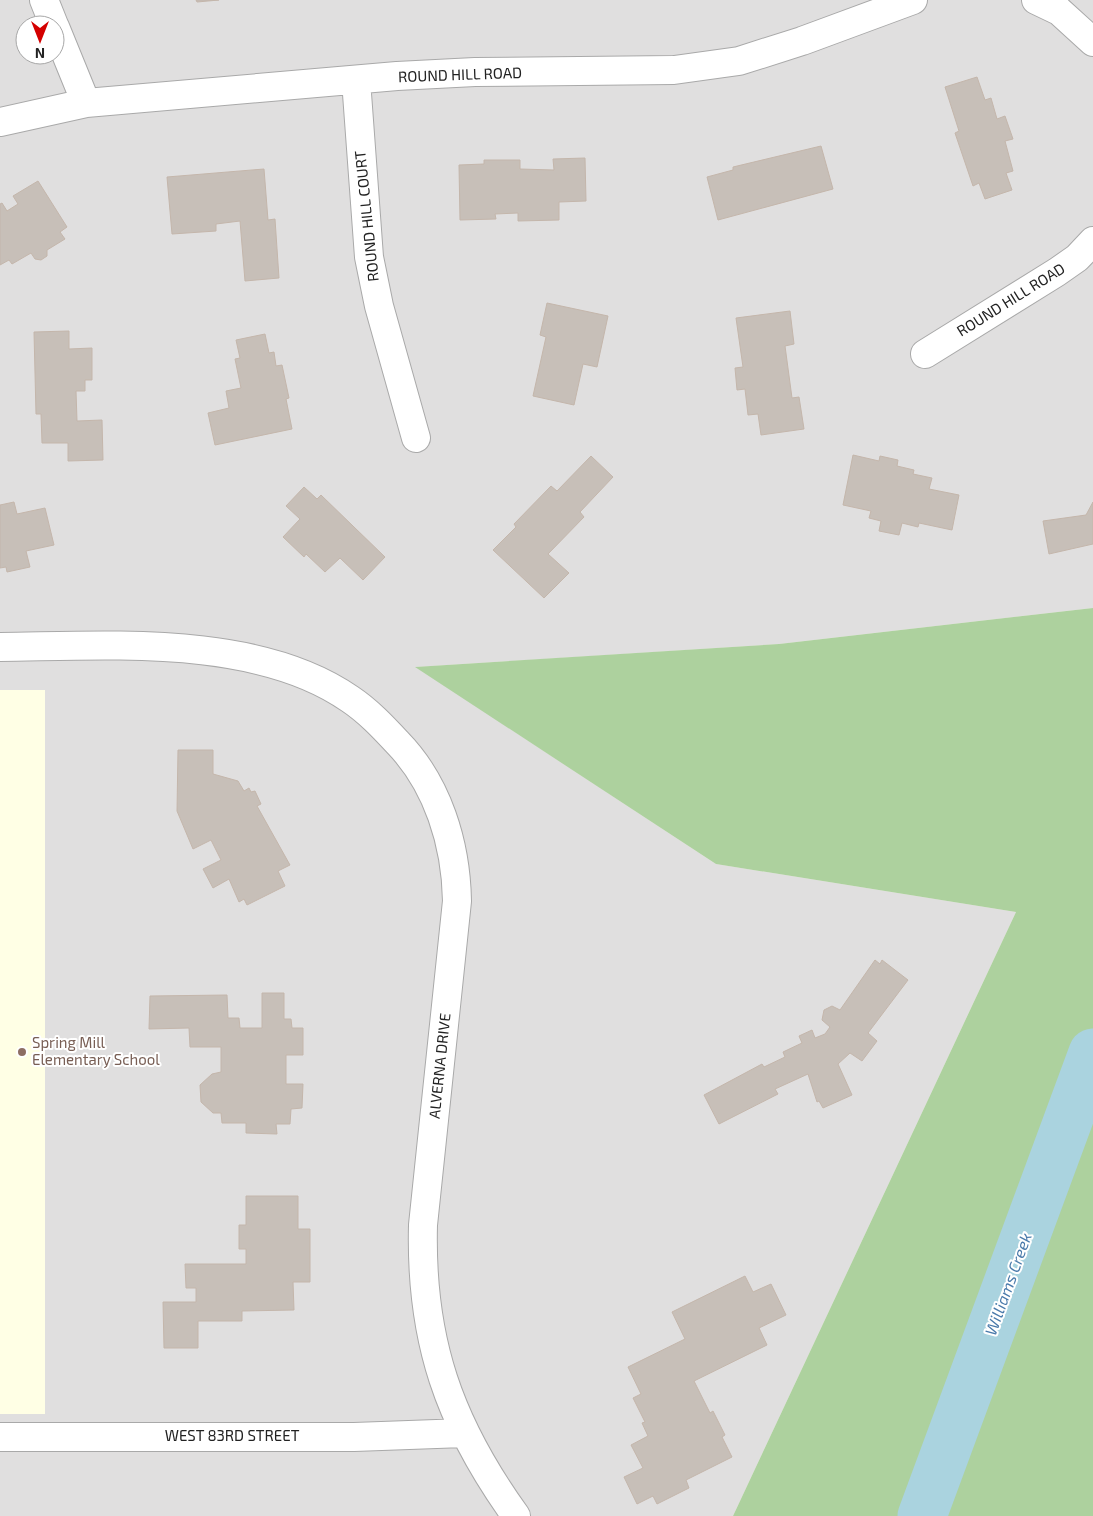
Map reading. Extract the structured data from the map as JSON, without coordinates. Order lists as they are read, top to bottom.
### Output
{
  "streets": {
    "street": [
      "ROUND HILL ROAD",
      "ROUND HILL COURT",
      "ALVERNA DRIVE",
      "WEST 83RD STREET"
    ]
  },
  "crossings": [
    ["ROUND HILL ROAD", "ROUND HILL COURT"],
    ["ALVERNA DRIVE", "WEST 83RD STREET"]
  ],
  "water": ["Williams Creek"],
  "places": ["Spring Mill Elementary School"],
  "north": "bottom"
}
